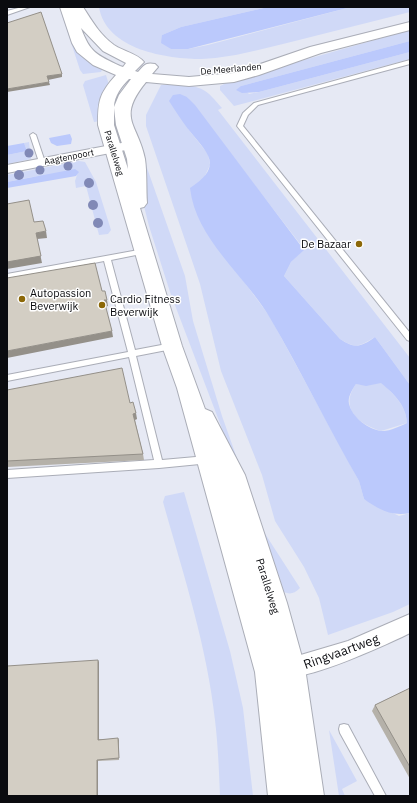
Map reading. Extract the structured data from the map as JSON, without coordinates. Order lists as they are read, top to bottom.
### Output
{
  "streets": {
    "main road": ["De Meerlanden", "Parallelweg"],
    "street": ["Aagtenpoort", "Ringvaartweg"]
  },
  "crossings": [
    ["De Meerlanden", "Parallelweg"],
    ["Parallelweg", "Aagtenpoort"],
    ["Parallelweg", "Ringvaartweg"]
  ],
  "places": ["De Bazaar", "Autopassion Beverwijk", "Cardio Fitness Beverwijk"]
}
